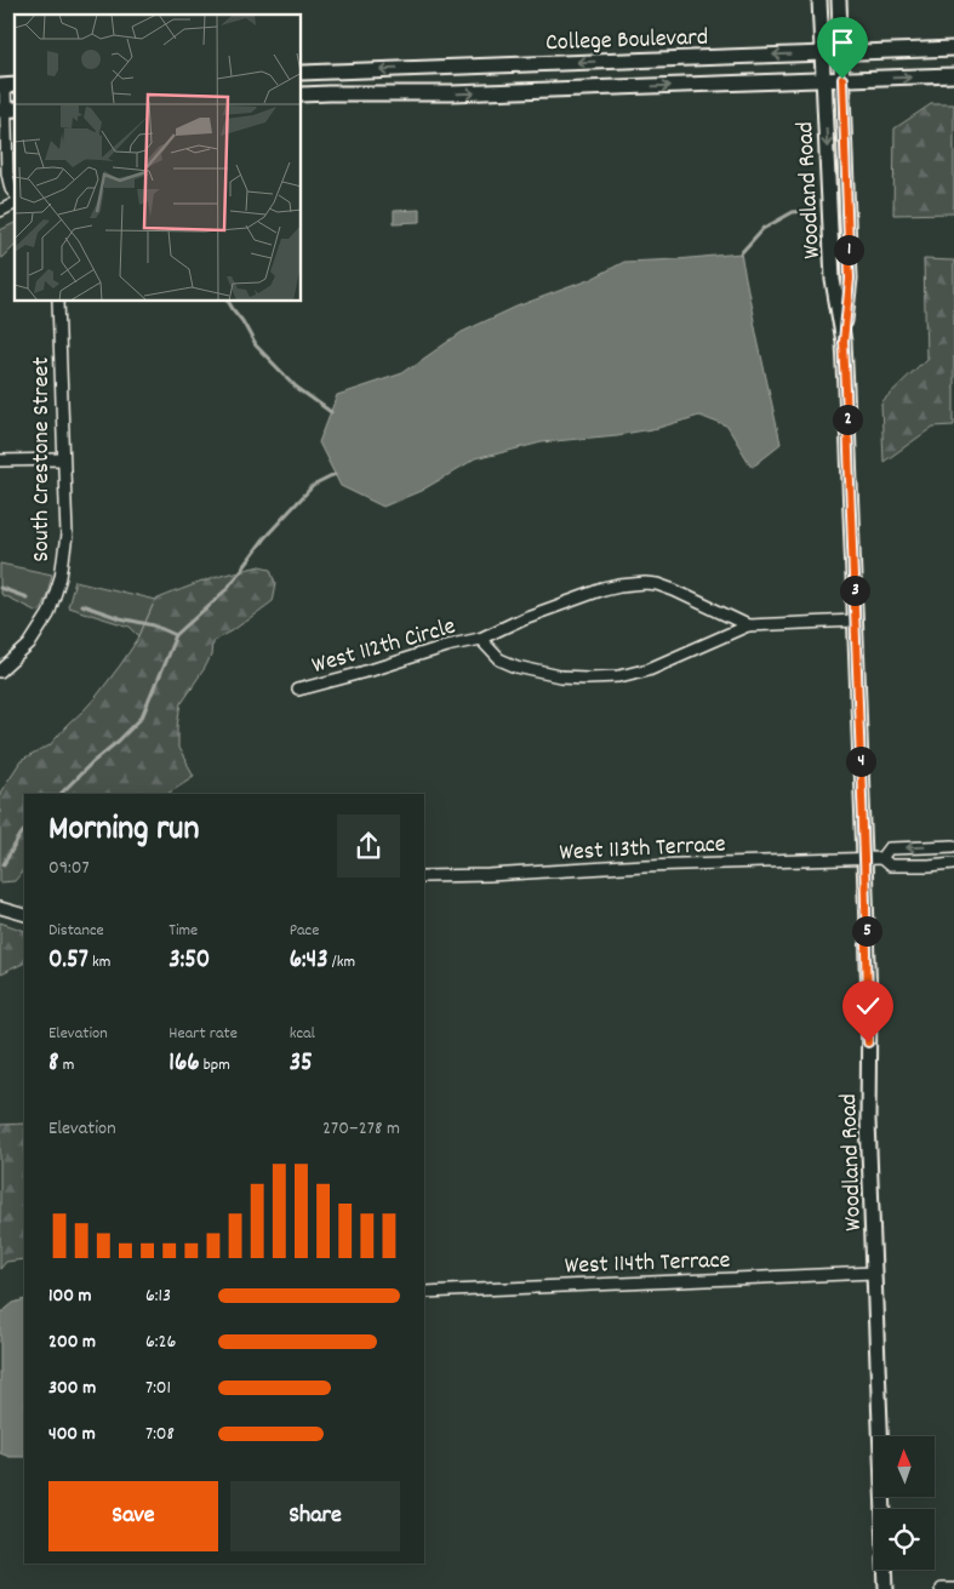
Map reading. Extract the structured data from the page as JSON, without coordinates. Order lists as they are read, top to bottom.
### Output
{
  "streets": {
    "main road": ["College Boulevard", "Woodland Road"],
    "street": [
      "South Crestone Street",
      "West 112th Circle",
      "West 113th Terrace",
      "West 114th Terrace"
    ]
  },
  "crossings": [
    ["College Boulevard", "Woodland Road"],
    ["Woodland Road", "West 112th Circle"],
    ["Woodland Road", "West 113th Terrace"],
    ["Woodland Road", "West 114th Terrace"]
  ],
  "north": "top",
  "page": {
    "pins": [
      "1",
      "2",
      "3",
      "4",
      "5"
    ],
    "heading": ["Morning run", "09:07"],
    "stats": [
      ["Distance", "0.57 km"],
      ["Time", "3:50"],
      ["Pace", "6:43 /km"],
      ["Elevation", "8 m"],
      ["Heart rate", "166 bpm"],
      ["kcal", "35"]
    ],
    "chart": ["Elevation", "270–278 m"],
    "list": [
      {
        "name": "100 m",
        "note": "6:13"
      },
      {
        "name": "200 m",
        "note": "6:26"
      },
      {
        "name": "300 m",
        "note": "7:01"
      },
      {
        "name": "400 m",
        "note": "7:08"
      }
    ],
    "buttons": ["Save", "Share"]
  }
}
